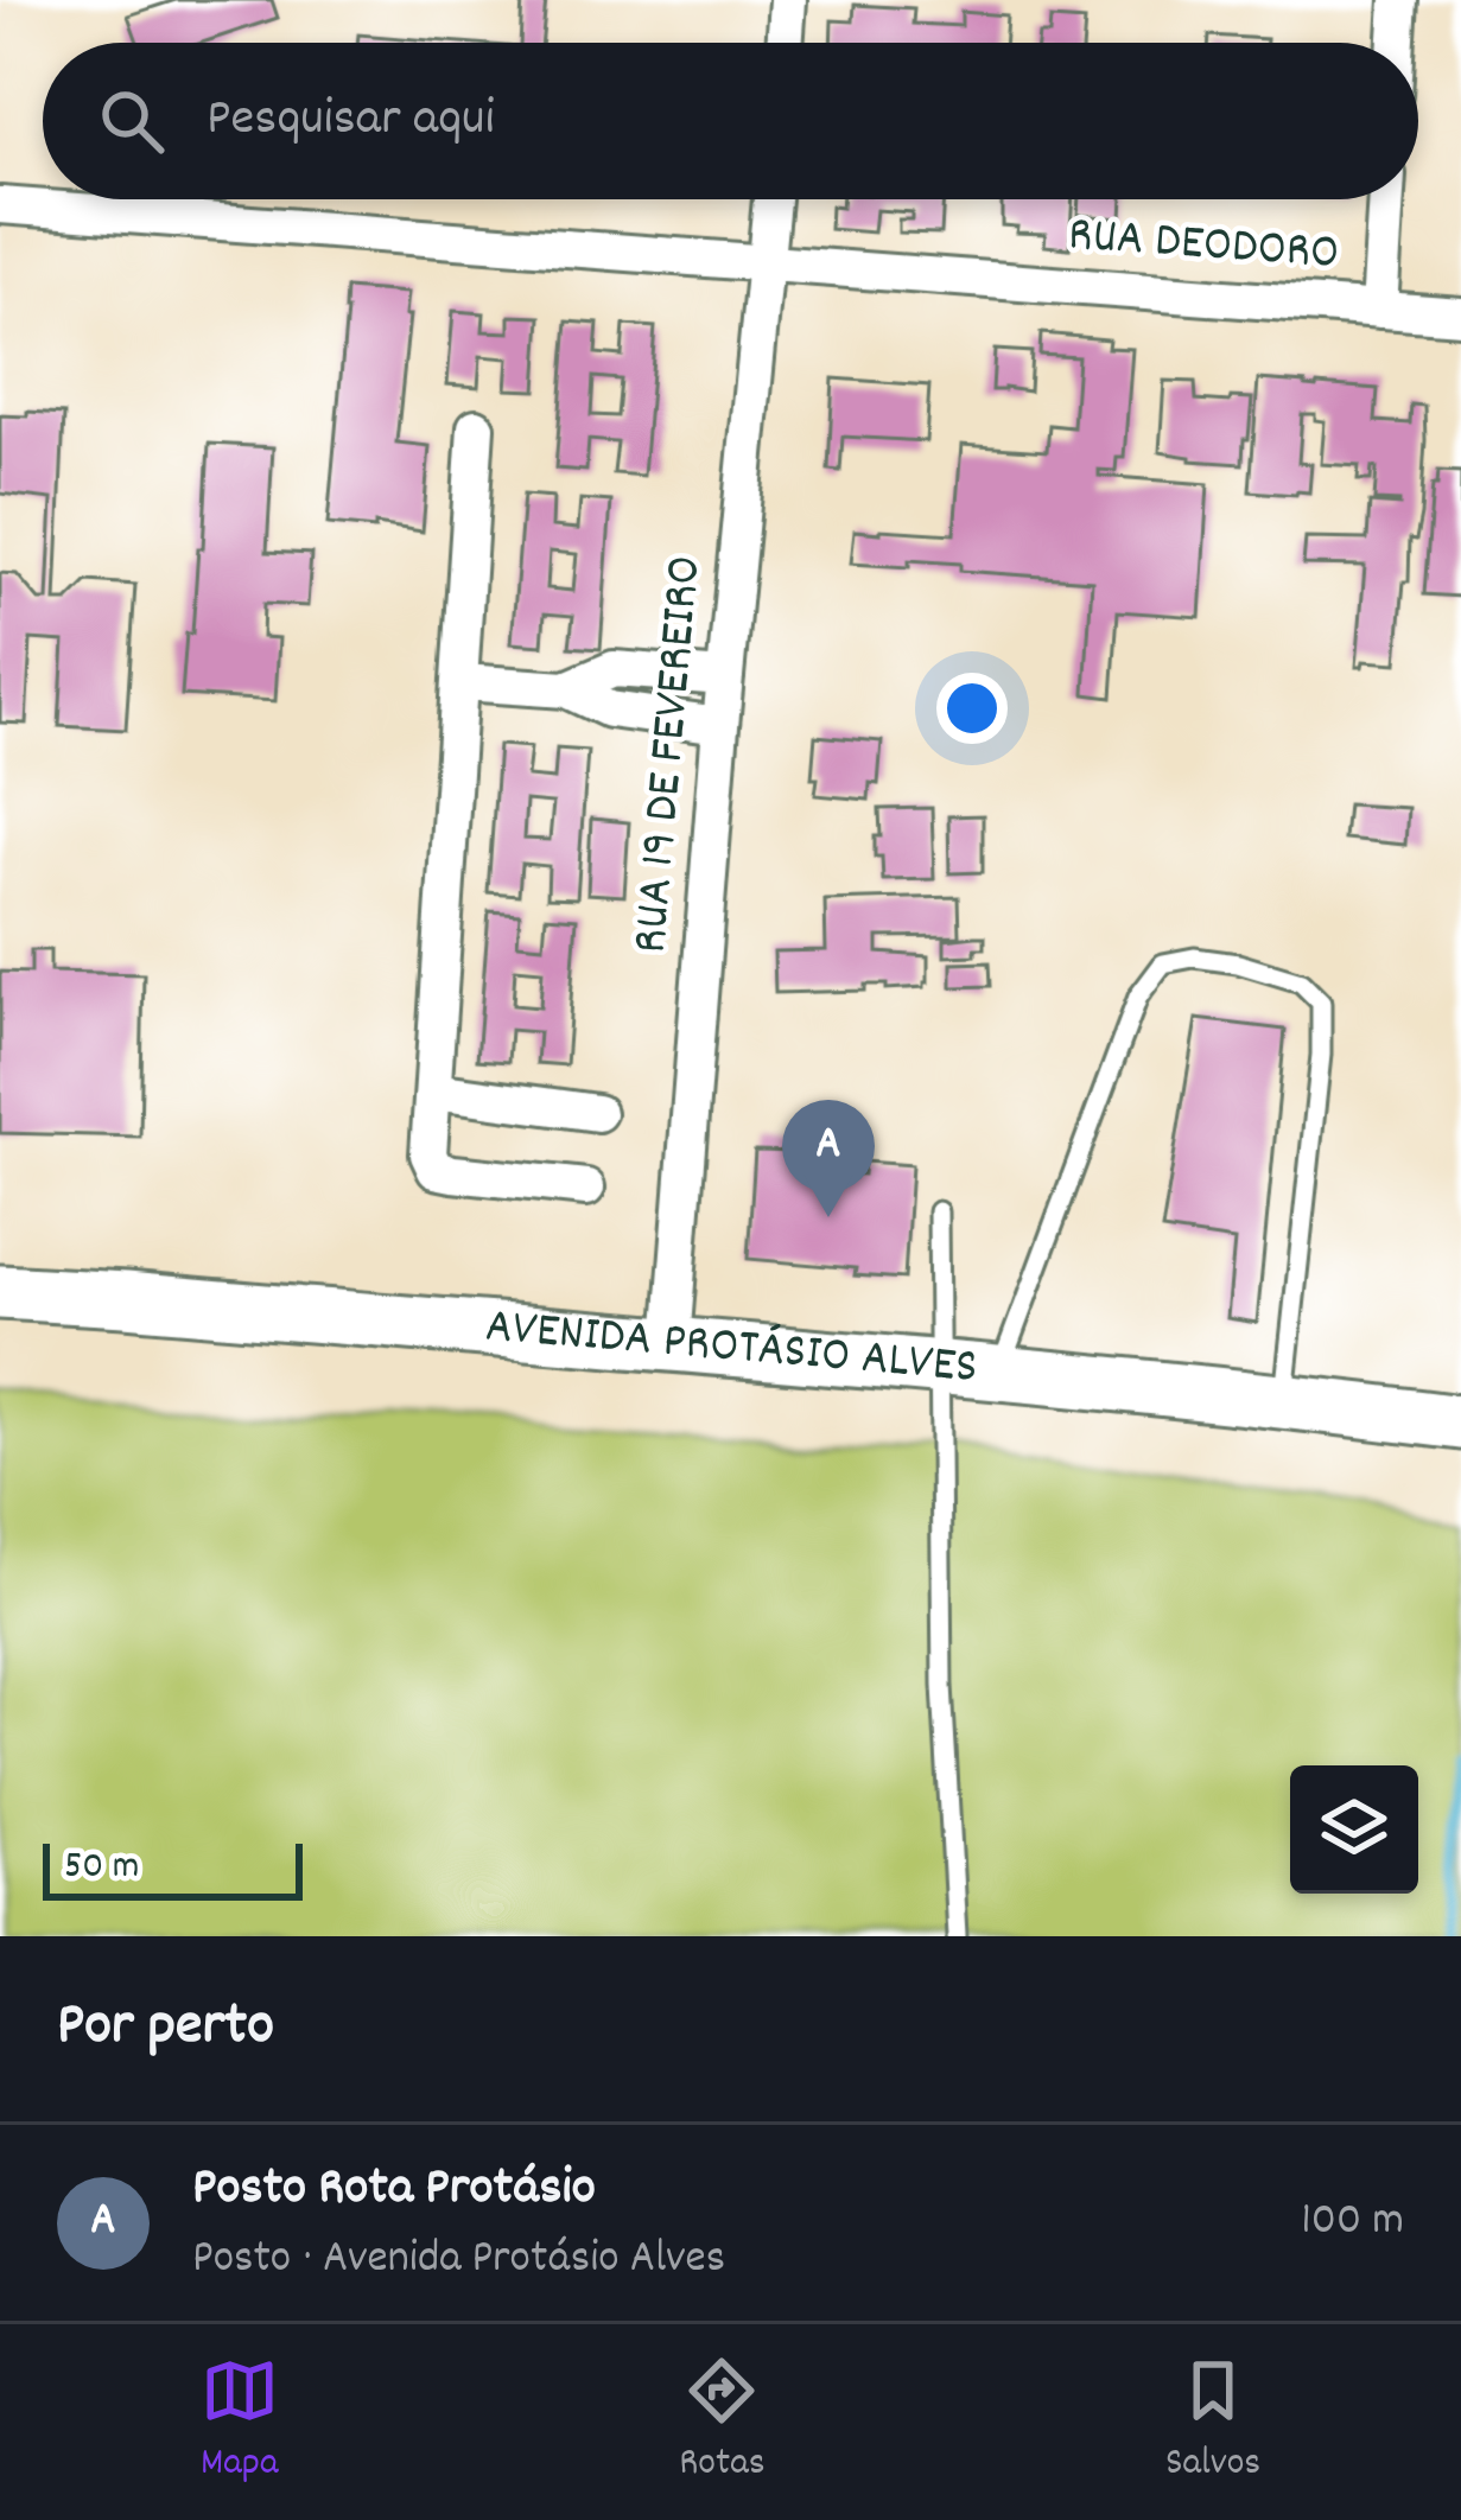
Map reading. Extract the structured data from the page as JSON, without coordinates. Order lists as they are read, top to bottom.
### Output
{
  "streets": {
    "main road": ["AVENIDA PROTÁSIO ALVES"],
    "street": ["RUA DEODORO", "RUA 19 DE FEVEREIRO"]
  },
  "crossings": [
    ["RUA DEODORO", "RUA 19 DE FEVEREIRO"],
    ["RUA 19 DE FEVEREIRO", "AVENIDA PROTÁSIO ALVES"]
  ],
  "scale_bar": "50 m",
  "page": {
    "search": "Pesquisar aqui",
    "pins": "A",
    "scale": "50 m",
    "heading": "Por perto",
    "list": [
      {
        "mark": "A",
        "name": "Posto Rota Protásio",
        "note": "Posto · Avenida Protásio Alves",
        "value": "100 m"
      }
    ],
    "nav": ["Mapa", "Rotas", "Salvos"]
  }
}
